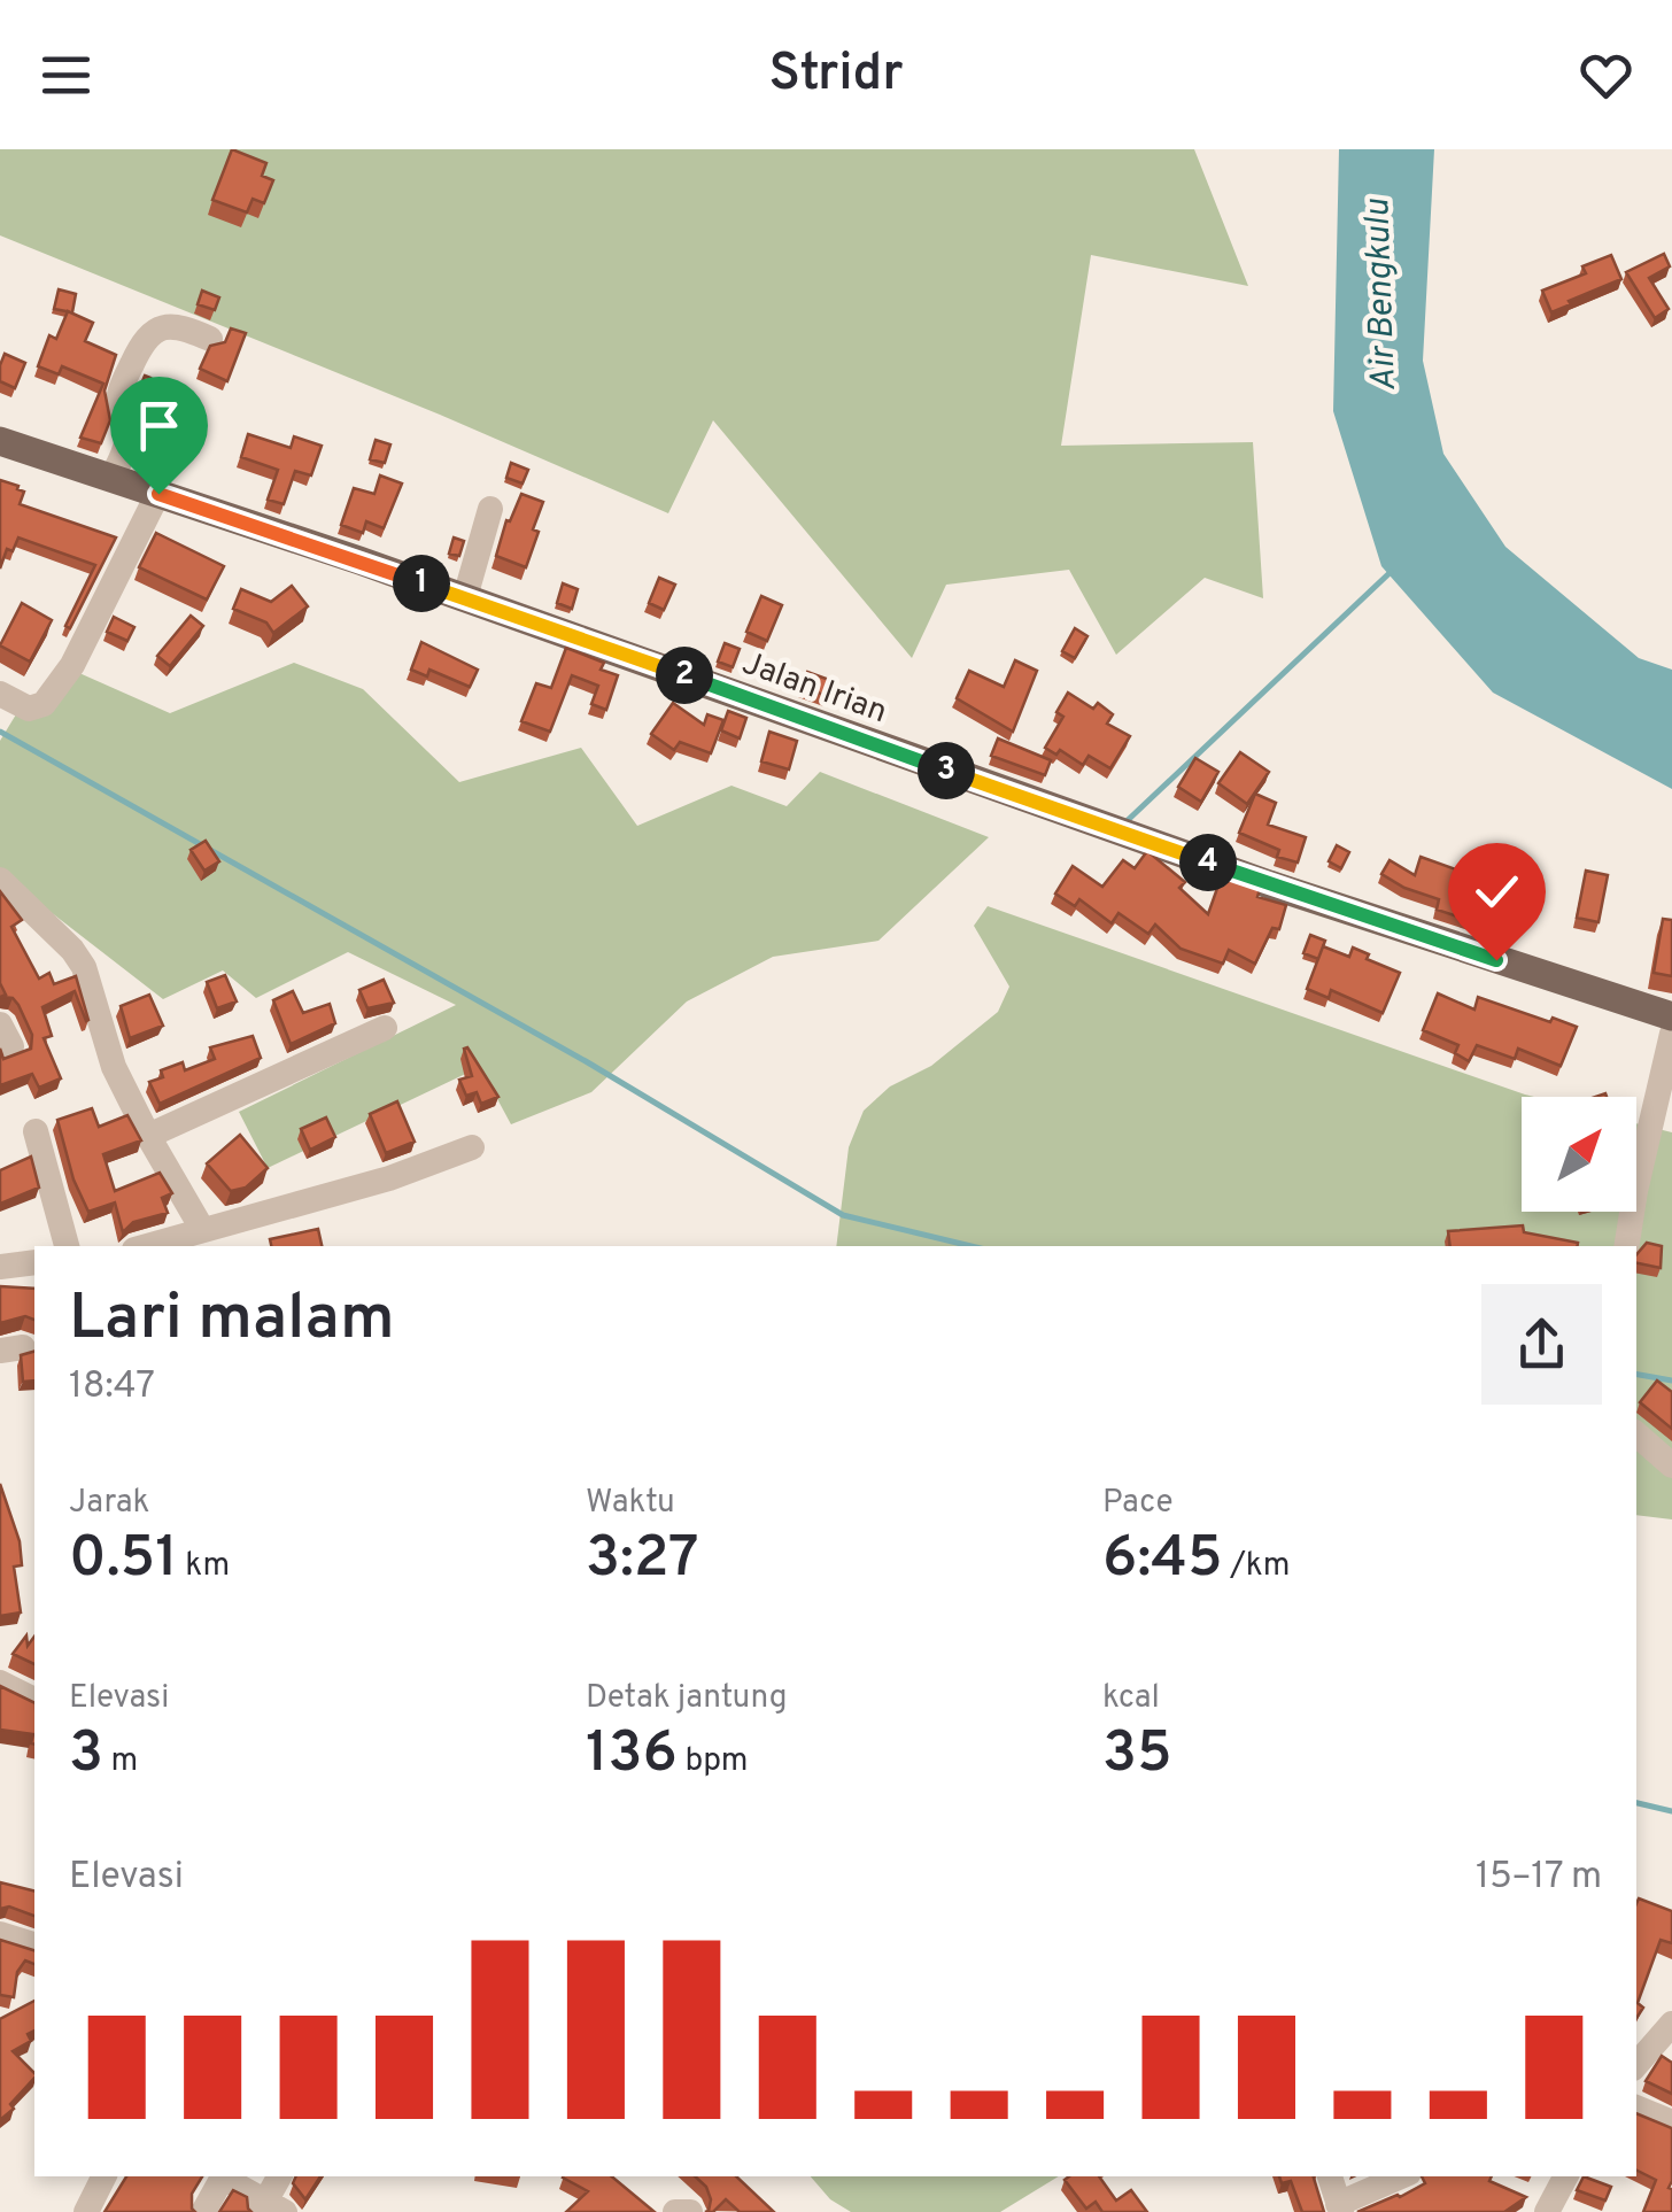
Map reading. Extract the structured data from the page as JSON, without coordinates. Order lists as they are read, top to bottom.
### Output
{
  "streets": {
    "main road": ["Jalan Irian"]
  },
  "water": ["Air Bengkulu"],
  "north": "top right",
  "page": {
    "header": "Stridr",
    "pins": [
      "1",
      "2",
      "3",
      "4"
    ],
    "heading": ["Lari malam", "18:47"],
    "stats": [
      ["Jarak", "0.51 km"],
      ["Waktu", "3:27"],
      ["Pace", "6:45 /km"],
      ["Elevasi", "3 m"],
      ["Detak jantung", "136 bpm"],
      ["kcal", "35"]
    ],
    "chart": ["Elevasi", "15–17 m"]
  }
}
